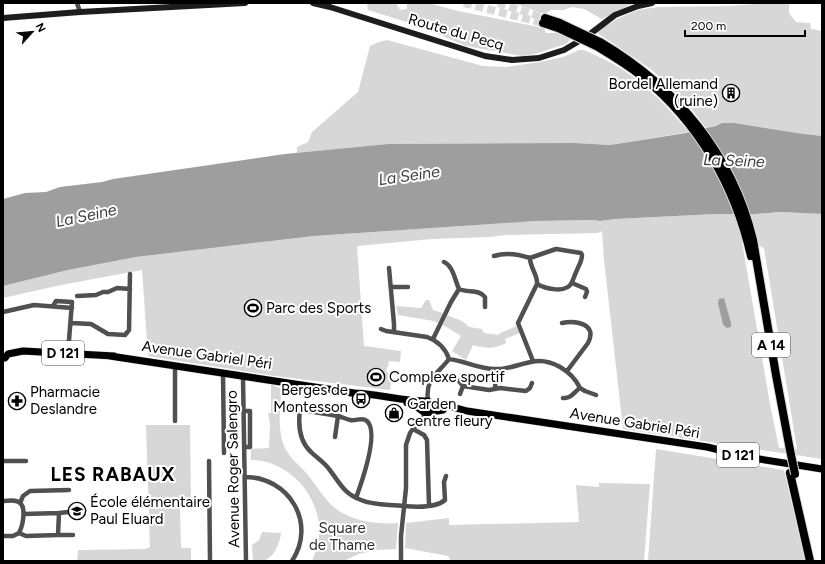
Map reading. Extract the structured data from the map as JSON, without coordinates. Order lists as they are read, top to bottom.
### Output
{
  "streets": {
    "highway": ["A 14"],
    "main road": ["Route du Pecq", "D 121", "Avenue Gabriel Péri"],
    "street": ["Avenue Roger Salengro"]
  },
  "crossings": [
    ["Avenue Gabriel Péri", "Avenue Roger Salengro"]
  ],
  "districts": ["LES RABAUX"],
  "water": ["La Seine"],
  "parks": ["Square de Thame"],
  "places": {
    "building": ["Bordel Allemand (ruine)"],
    "sports": ["Parc des Sports", "Complexe sportif"],
    "bus stop": ["Berges de Montesson"],
    "pharmacy": ["Pharmacie Deslandre"],
    "shop": ["Garden centre fleury"],
    "school or university": ["École élémentaire Paul Eluard"]
  },
  "scale_bar": "200 m",
  "north": "top right"
}
